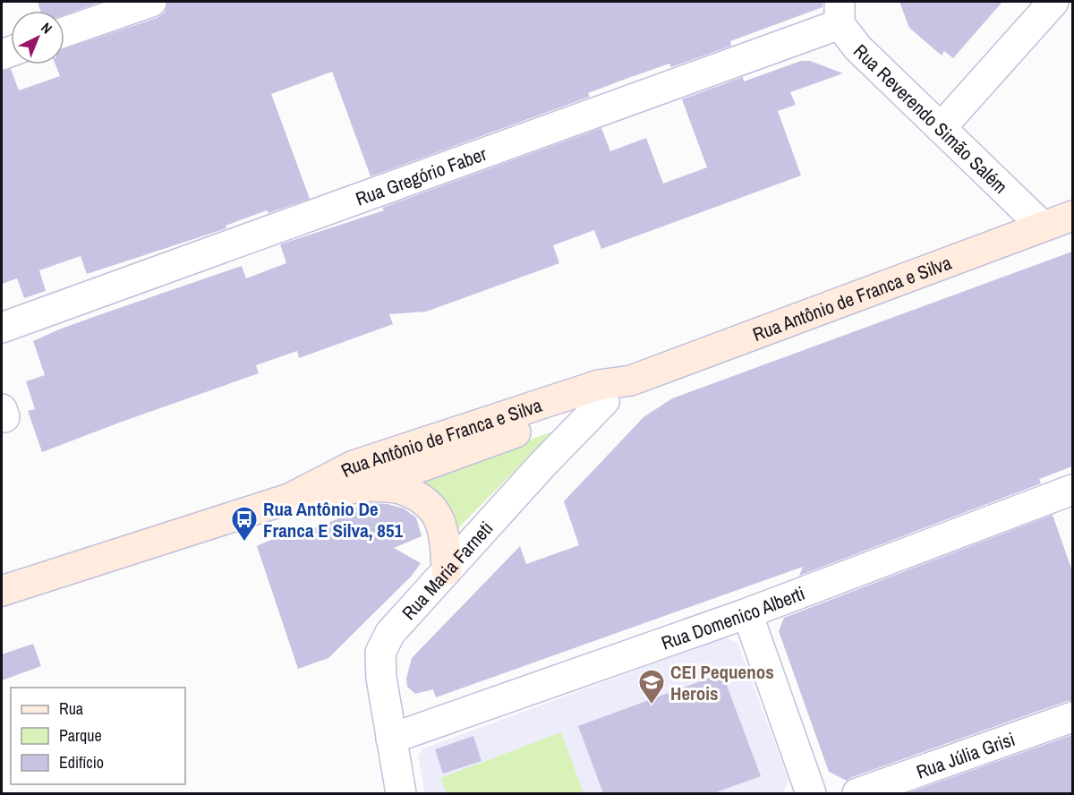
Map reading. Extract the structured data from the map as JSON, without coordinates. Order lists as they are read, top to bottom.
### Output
{
  "streets": {
    "main road": ["Rua Antônio de Franca e Silva"],
    "street": [
      "Rua Reverendo Simão Salém",
      "Rua Gregório Faber",
      "Rua Maria Farneti",
      "Rua Domenico Alberti",
      "Rua Júlia Grisi"
    ]
  },
  "crossings": [
    ["Rua Reverendo Simão Salém", "Rua Gregório Faber"],
    ["Rua Reverendo Simão Salém", "Rua Antônio de Franca e Silva"],
    ["Rua Antônio de Franca e Silva", "Rua Maria Farneti"],
    ["Rua Maria Farneti", "Rua Domenico Alberti"]
  ],
  "places": {
    "bus stop": ["Rua Antônio De Franca E Silva, 851"],
    "school or university": ["CEI Pequenos Herois"]
  },
  "legend": ["Rua", "Parque", "Edifício"],
  "north": "top right"
}
